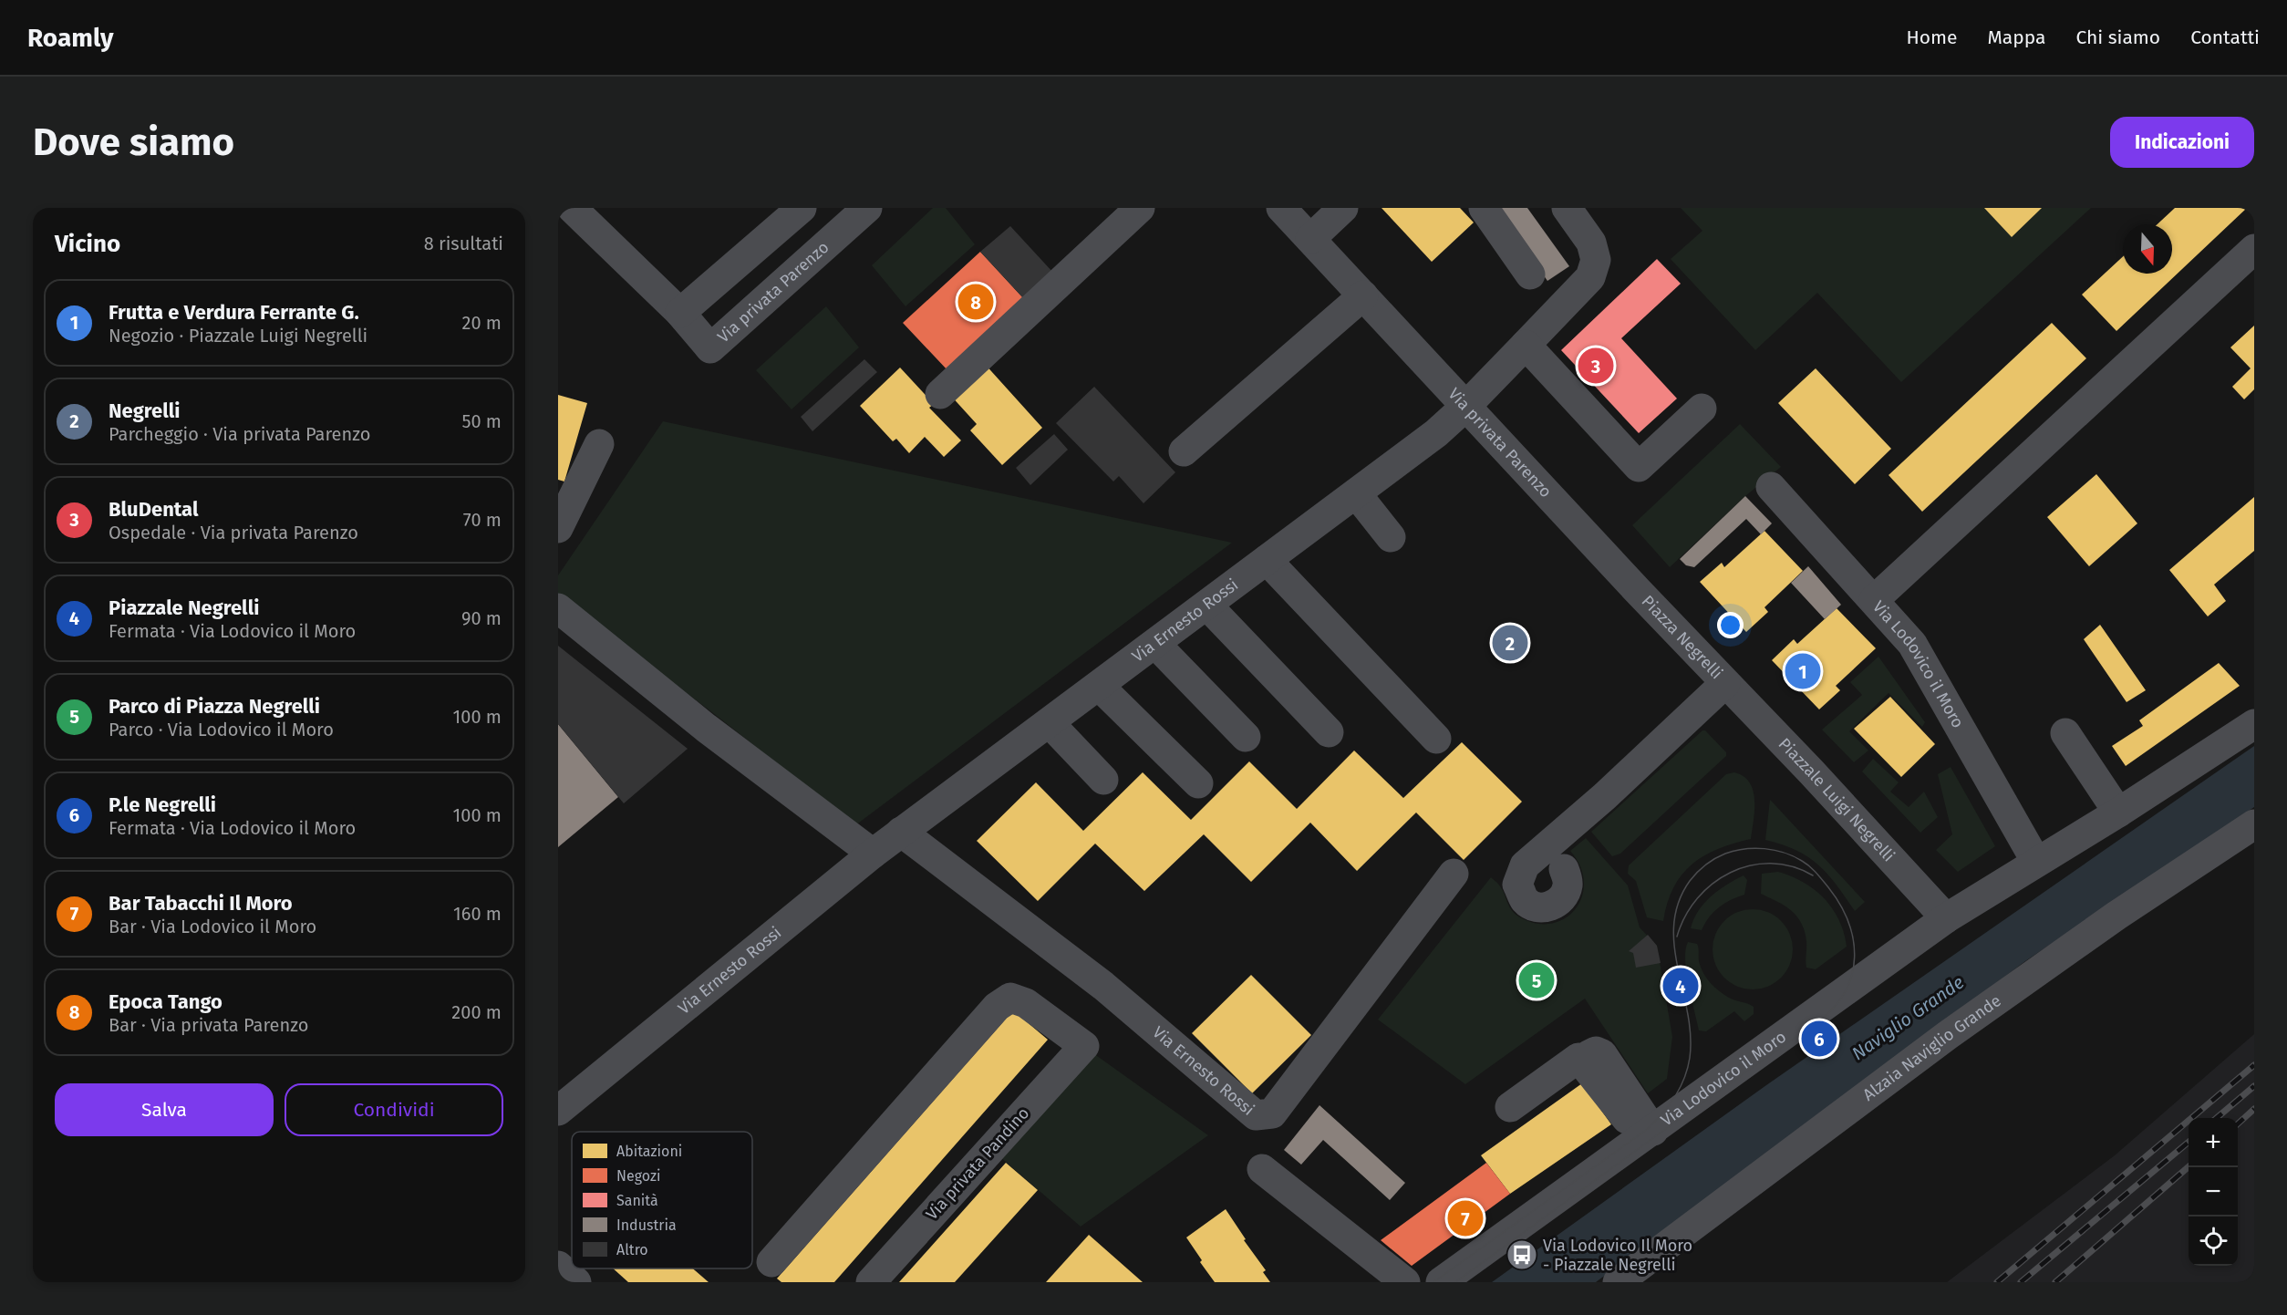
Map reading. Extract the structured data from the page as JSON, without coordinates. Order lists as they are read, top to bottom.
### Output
{
  "streets": {
    "street": [
      "Via privata Parenzo",
      "Via Ernesto Rossi",
      "Piazza Negrelli",
      "Via Lodovico il Moro",
      "Piazzale Luigi Negrelli",
      "Alzaia Naviglio Grande",
      "Via privata Pandino"
    ]
  },
  "crossings": [
    ["Via privata Parenzo", "Via Ernesto Rossi"],
    ["Via privata Parenzo", "Piazza Negrelli"],
    ["Piazza Negrelli", "Piazzale Luigi Negrelli"],
    ["Via Lodovico il Moro", "Piazzale Luigi Negrelli"]
  ],
  "water": ["Naviglio Grande"],
  "places": {
    "bus stop": ["Via Lodovico Il Moro - Piazzale Negrelli"]
  },
  "legend": [
    "Abitazioni",
    "Negozi",
    "Sanità",
    "Industria",
    "Altro"
  ],
  "north": "bottom",
  "page": {
    "header": "Roamly",
    "nav": [
      "Home",
      "Mappa",
      "Chi siamo",
      "Contatti"
    ],
    "buttons": [
      "Indicazioni",
      ["Salva", "Condividi"]
    ],
    "title": "Dove siamo",
    "heading": ["Vicino", "8 risultati"],
    "list": [
      {
        "mark": "1",
        "name": "Frutta e Verdura Ferrante G.",
        "note": "Negozio · Piazzale Luigi Negrelli",
        "value": "20 m"
      },
      {
        "mark": "2",
        "name": "Negrelli",
        "note": "Parcheggio · Via privata Parenzo",
        "value": "50 m"
      },
      {
        "mark": "3",
        "name": "BluDental",
        "note": "Ospedale · Via privata Parenzo",
        "value": "70 m"
      },
      {
        "mark": "4",
        "name": "Piazzale Negrelli",
        "note": "Fermata · Via Lodovico il Moro",
        "value": "90 m"
      },
      {
        "mark": "5",
        "name": "Parco di Piazza Negrelli",
        "note": "Parco · Via Lodovico il Moro",
        "value": "100 m"
      },
      {
        "mark": "6",
        "name": "P.le Negrelli",
        "note": "Fermata · Via Lodovico il Moro",
        "value": "100 m"
      },
      {
        "mark": "7",
        "name": "Bar Tabacchi Il Moro",
        "note": "Bar · Via Lodovico il Moro",
        "value": "160 m"
      },
      {
        "mark": "8",
        "name": "Epoca Tango",
        "note": "Bar · Via privata Parenzo",
        "value": "200 m"
      }
    ],
    "pins": [
      "8",
      "3",
      "2",
      "1",
      "5",
      "4",
      "6",
      "7"
    ],
    "map_buttons": ["+", "−"]
  }
}
